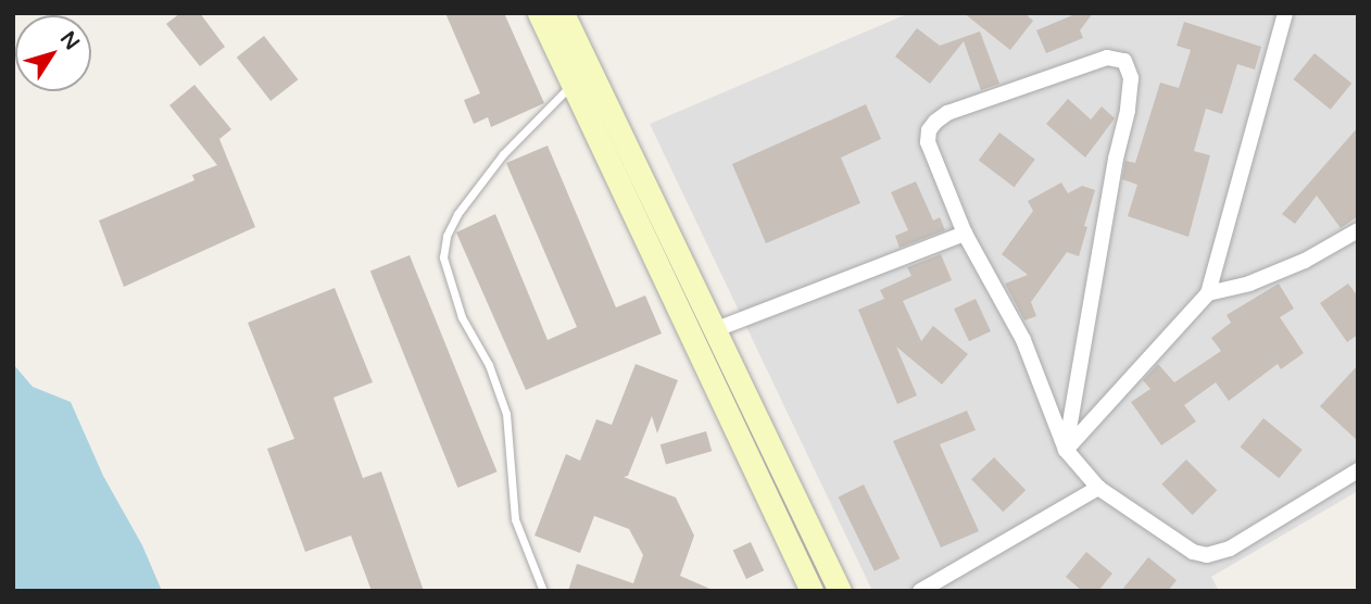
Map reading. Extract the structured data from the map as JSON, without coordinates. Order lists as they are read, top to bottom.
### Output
{
  "north": "top right"
}
